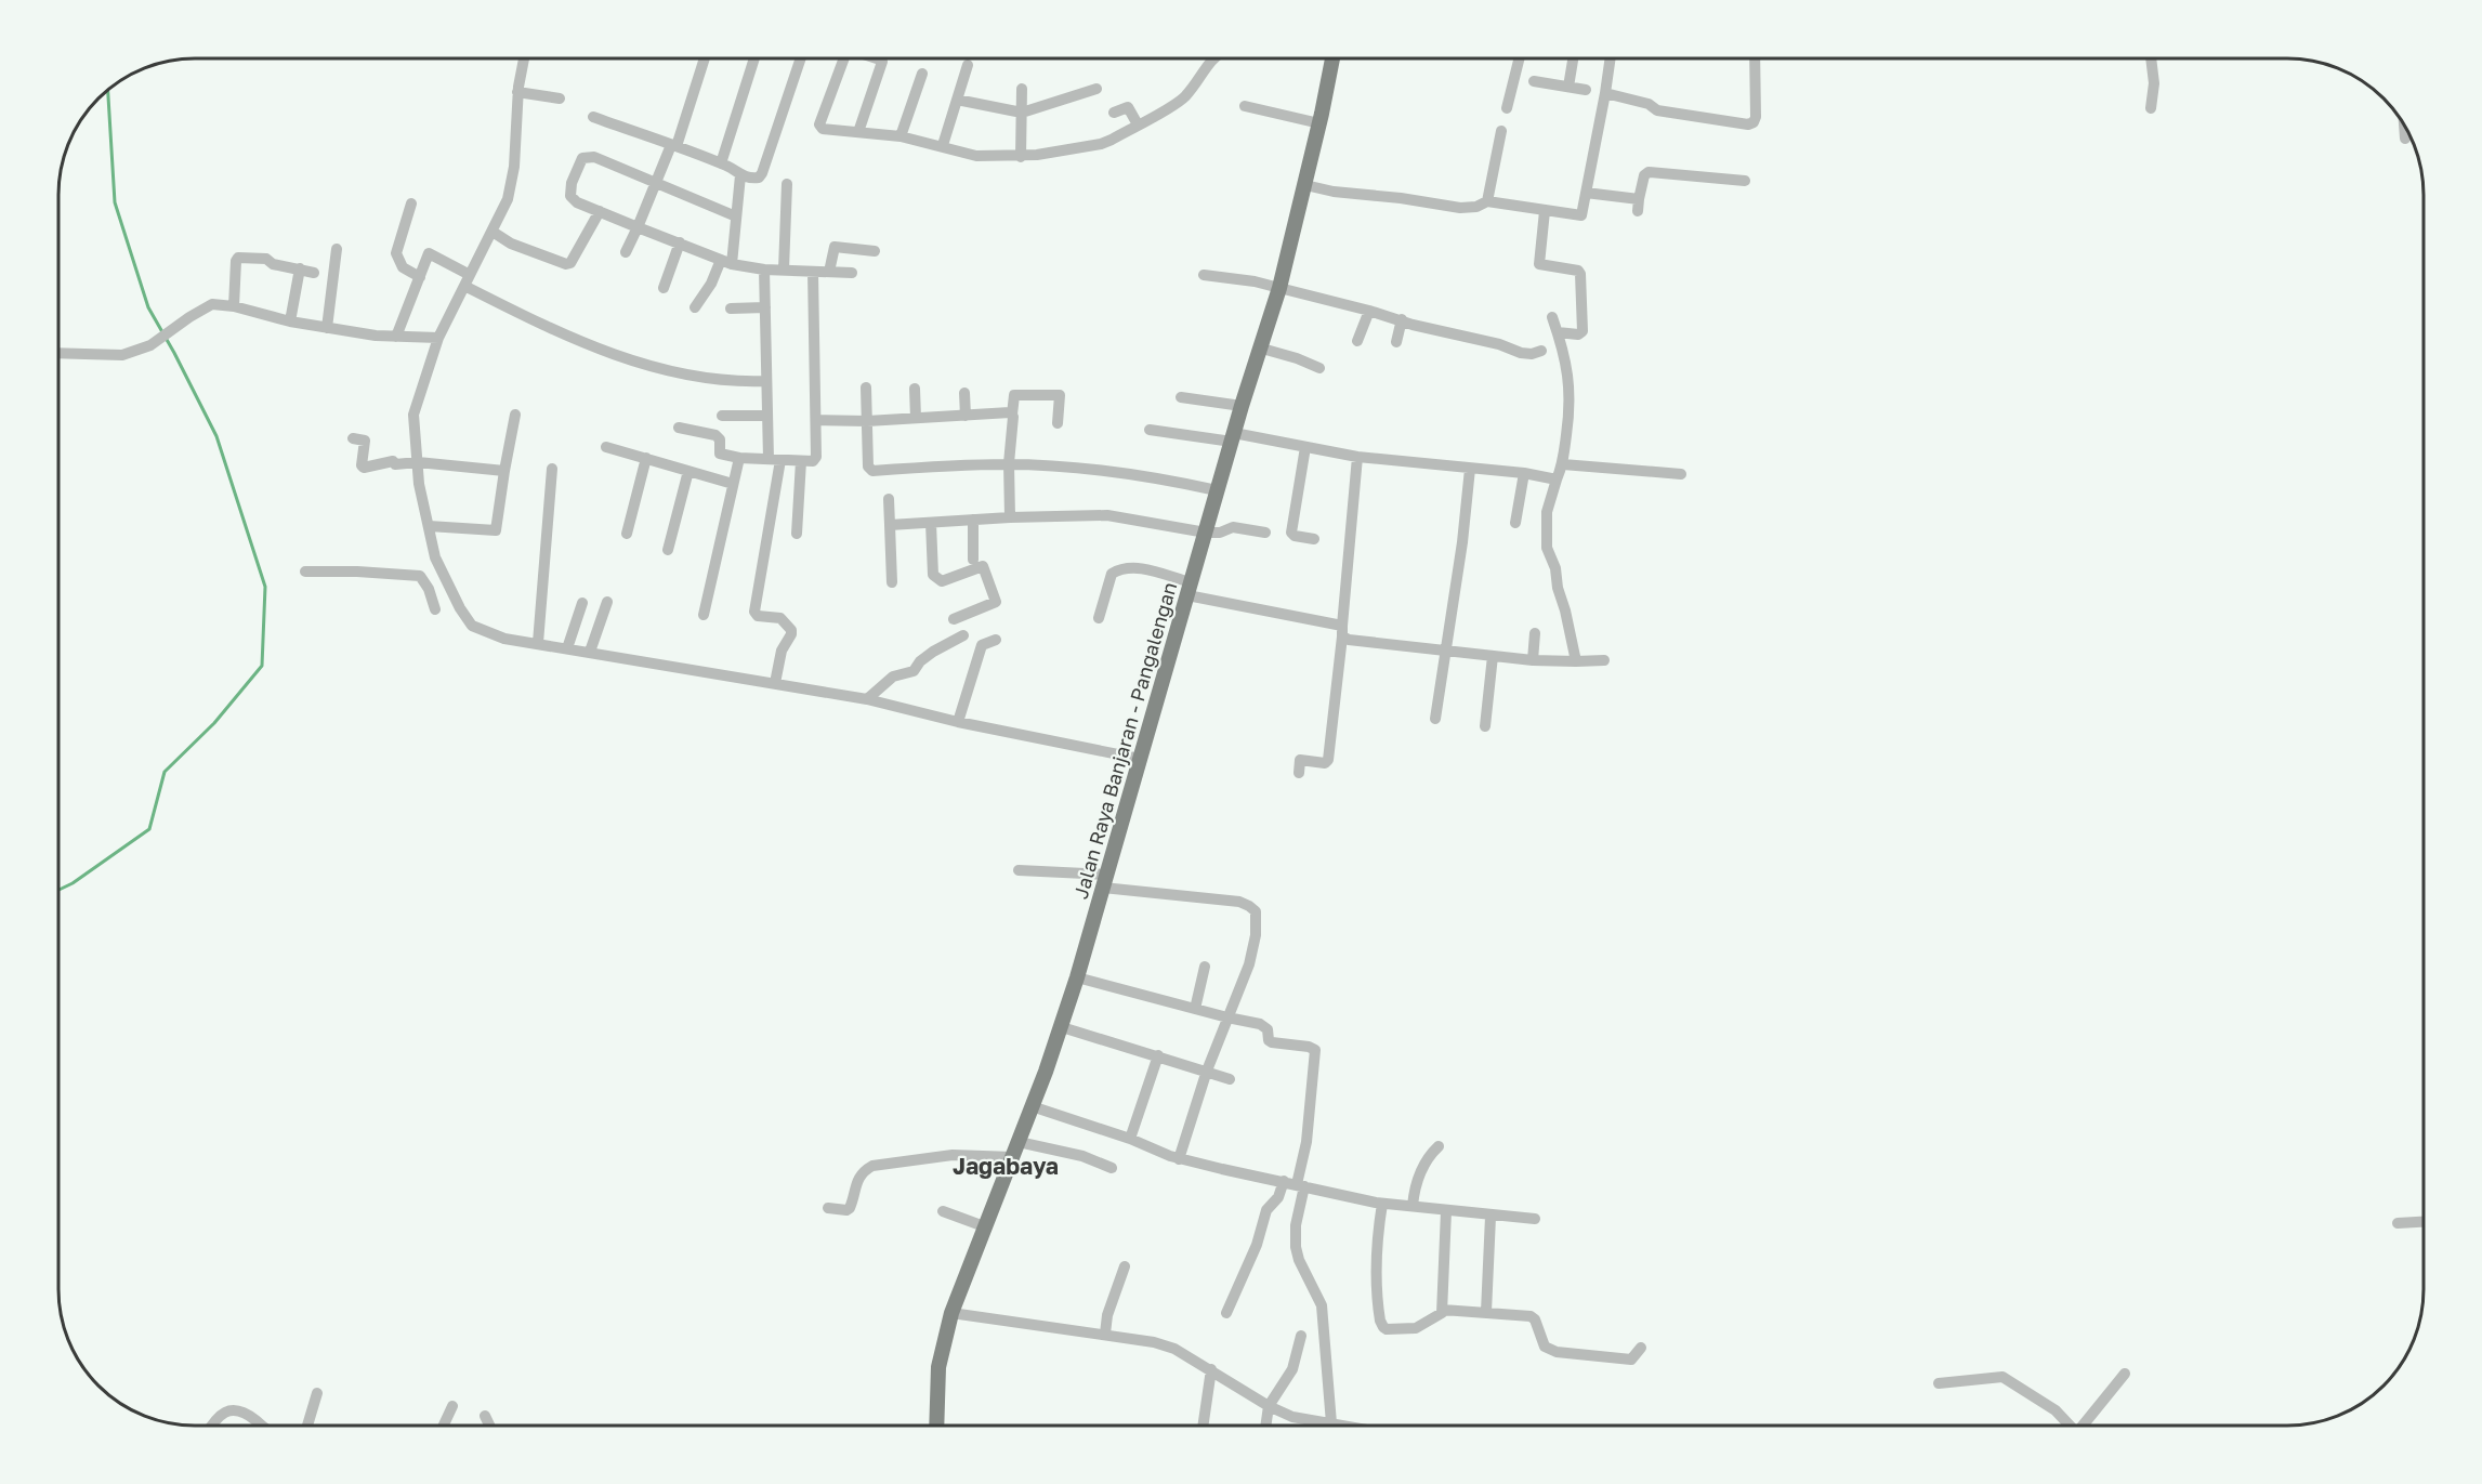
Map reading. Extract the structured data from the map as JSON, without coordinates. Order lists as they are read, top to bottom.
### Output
{
  "streets": {
    "main road": ["Jalan Raya Banjaran - Pangalengan"]
  },
  "districts": ["Jagabaya"]
}
